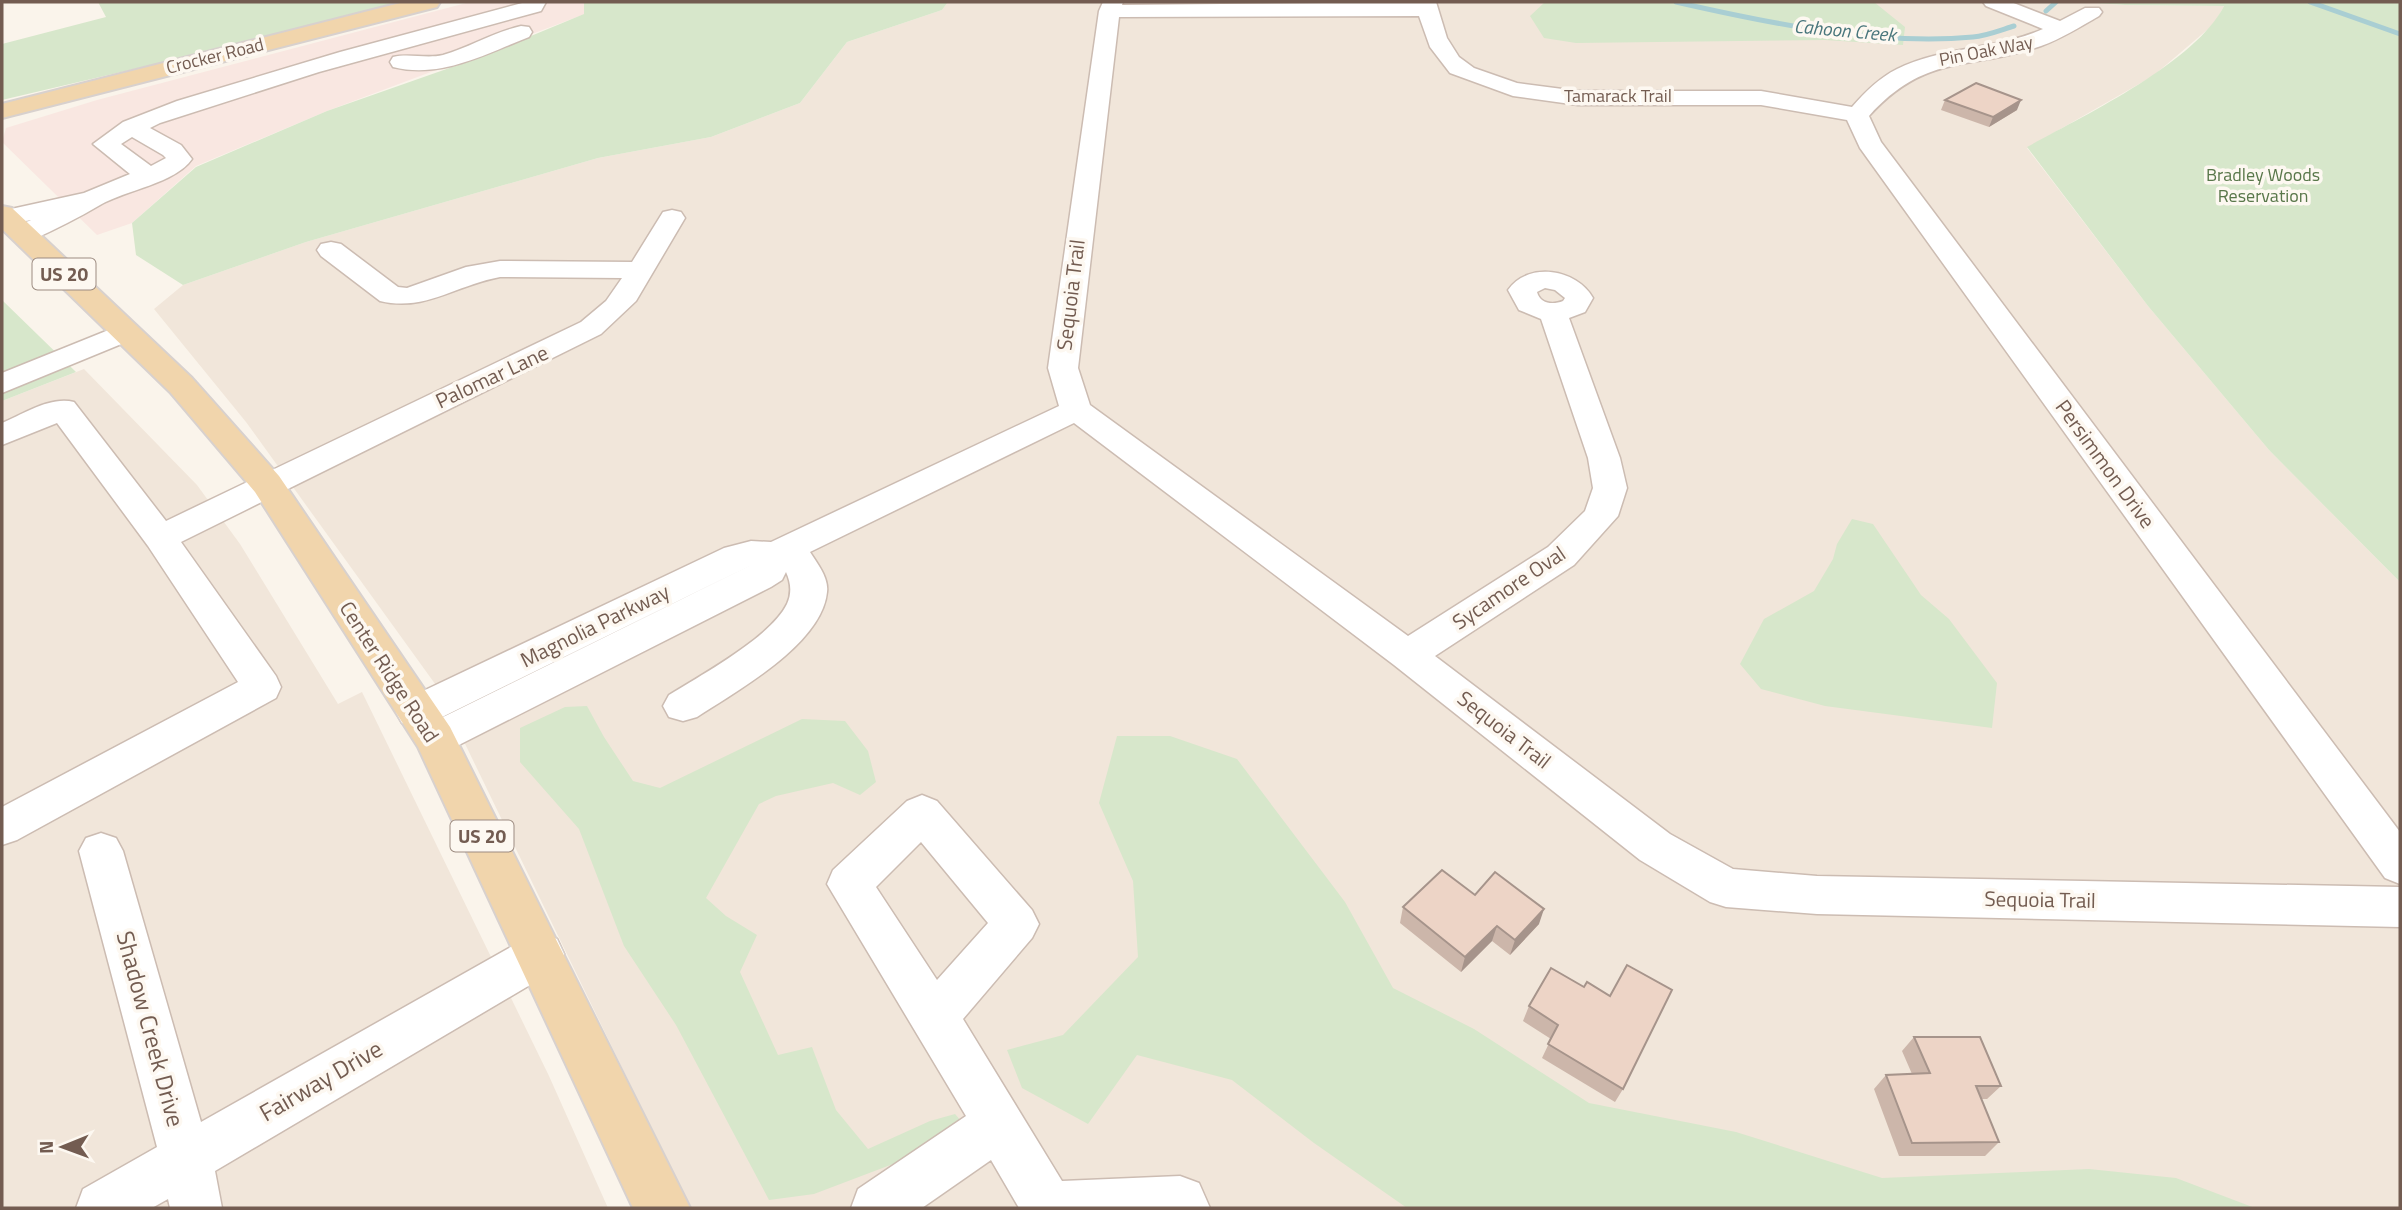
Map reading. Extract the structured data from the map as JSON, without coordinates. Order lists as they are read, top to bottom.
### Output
{
  "streets": {
    "main road": ["Crocker Road", "US 20", "Center Ridge Road"],
    "street": [
      "Pin Oak Way",
      "Tamarack Trail",
      "Sequoia Trail",
      "Palomar Lane",
      "Persimmon Drive",
      "Sycamore Oval",
      "Magnolia Parkway",
      "Shadow Creek Drive",
      "Fairway Drive"
    ]
  },
  "crossings": [
    ["Pin Oak Way", "Tamarack Trail"],
    ["Pin Oak Way", "Persimmon Drive"],
    ["Tamarack Trail", "Persimmon Drive"],
    ["Sequoia Trail", "Sycamore Oval"],
    ["Sequoia Trail", "Magnolia Parkway"],
    ["Palomar Lane", "Center Ridge Road"],
    ["Magnolia Parkway", "Center Ridge Road"],
    ["Center Ridge Road", "Fairway Drive"],
    ["Shadow Creek Drive", "Fairway Drive"]
  ],
  "water": ["Cahoon Creek"],
  "parks": ["Bradley Woods Reservation"],
  "north": "left"
}
